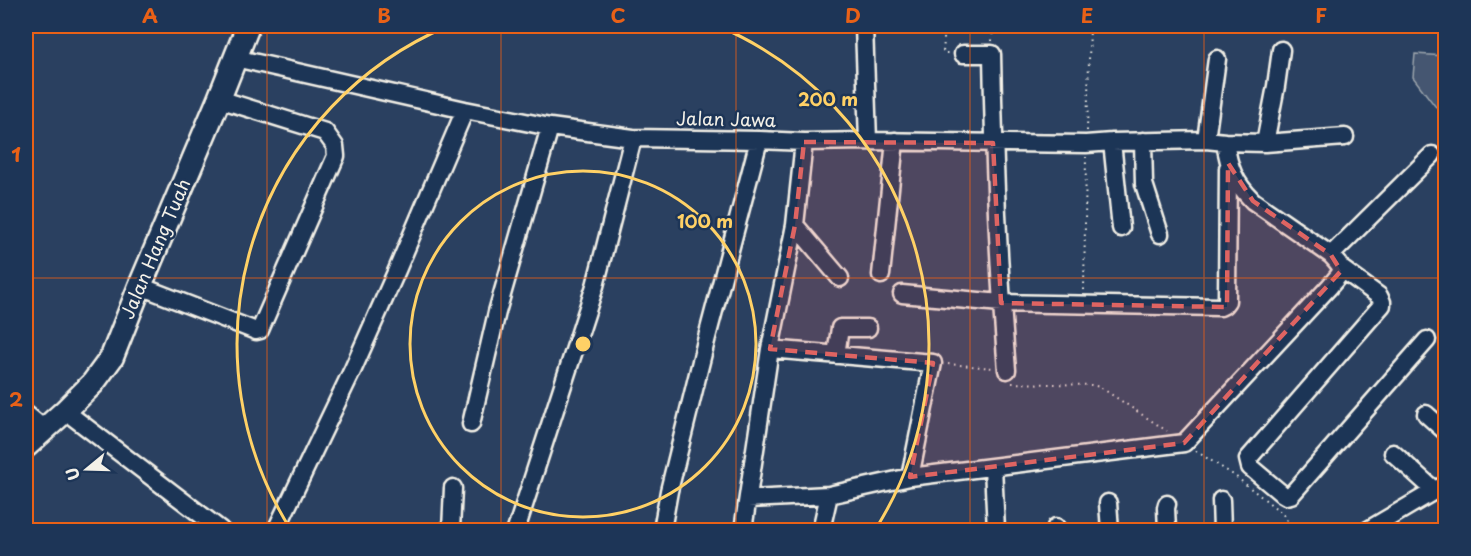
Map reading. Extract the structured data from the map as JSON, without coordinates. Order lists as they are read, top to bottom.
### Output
{
  "streets": {
    "main road": ["Jalan Hang Tuah"],
    "street": ["Jalan Jawa"]
  },
  "crossings": [
    ["Jalan Jawa", "Jalan Hang Tuah"]
  ],
  "north": "left",
  "grid": {
    "columns": [
      "A",
      "B",
      "C",
      "D",
      "E",
      "F"
    ],
    "rows": ["1", "2"]
  },
  "rings": ["200 m", "100 m"]
}
